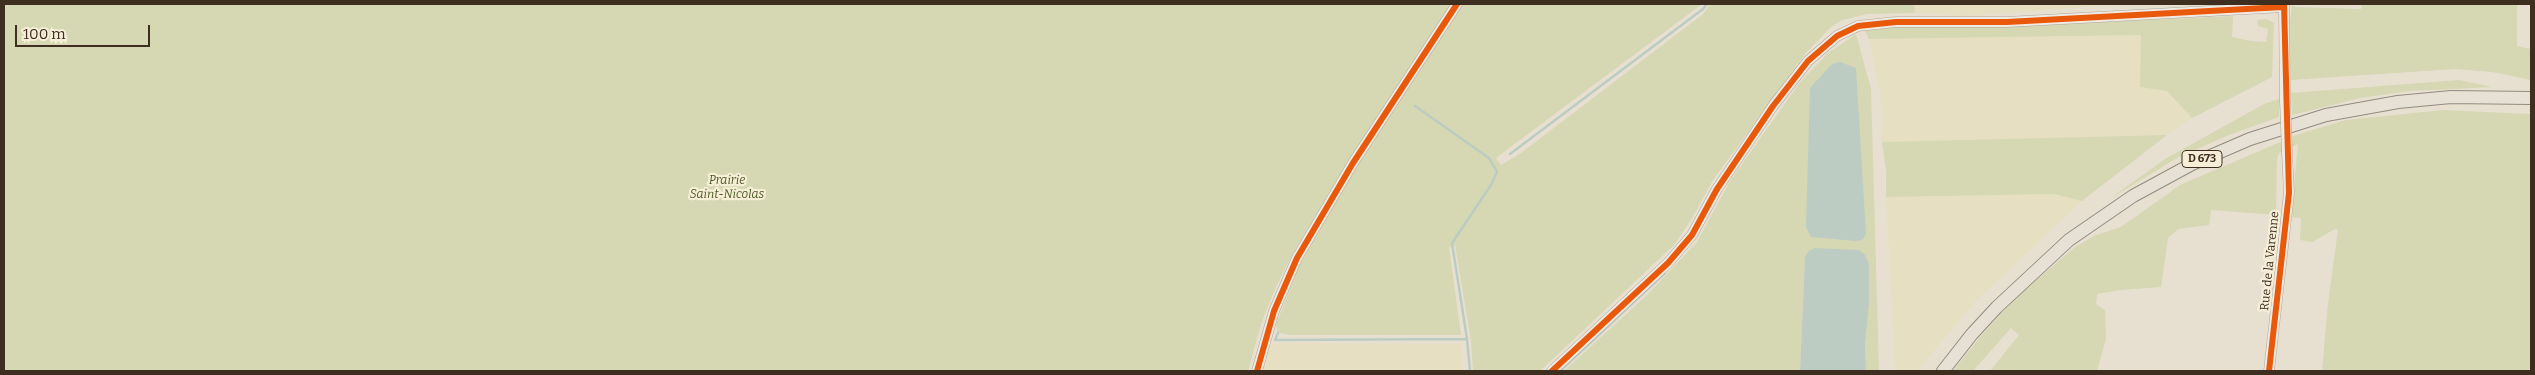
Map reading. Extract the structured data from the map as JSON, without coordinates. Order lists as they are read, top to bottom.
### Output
{
  "streets": {
    "main road": ["D 673"],
    "street": ["Rue de la Varenne"]
  },
  "parks": ["Prairie Saint-Nicolas"],
  "scale_bar": "100 m"
}
